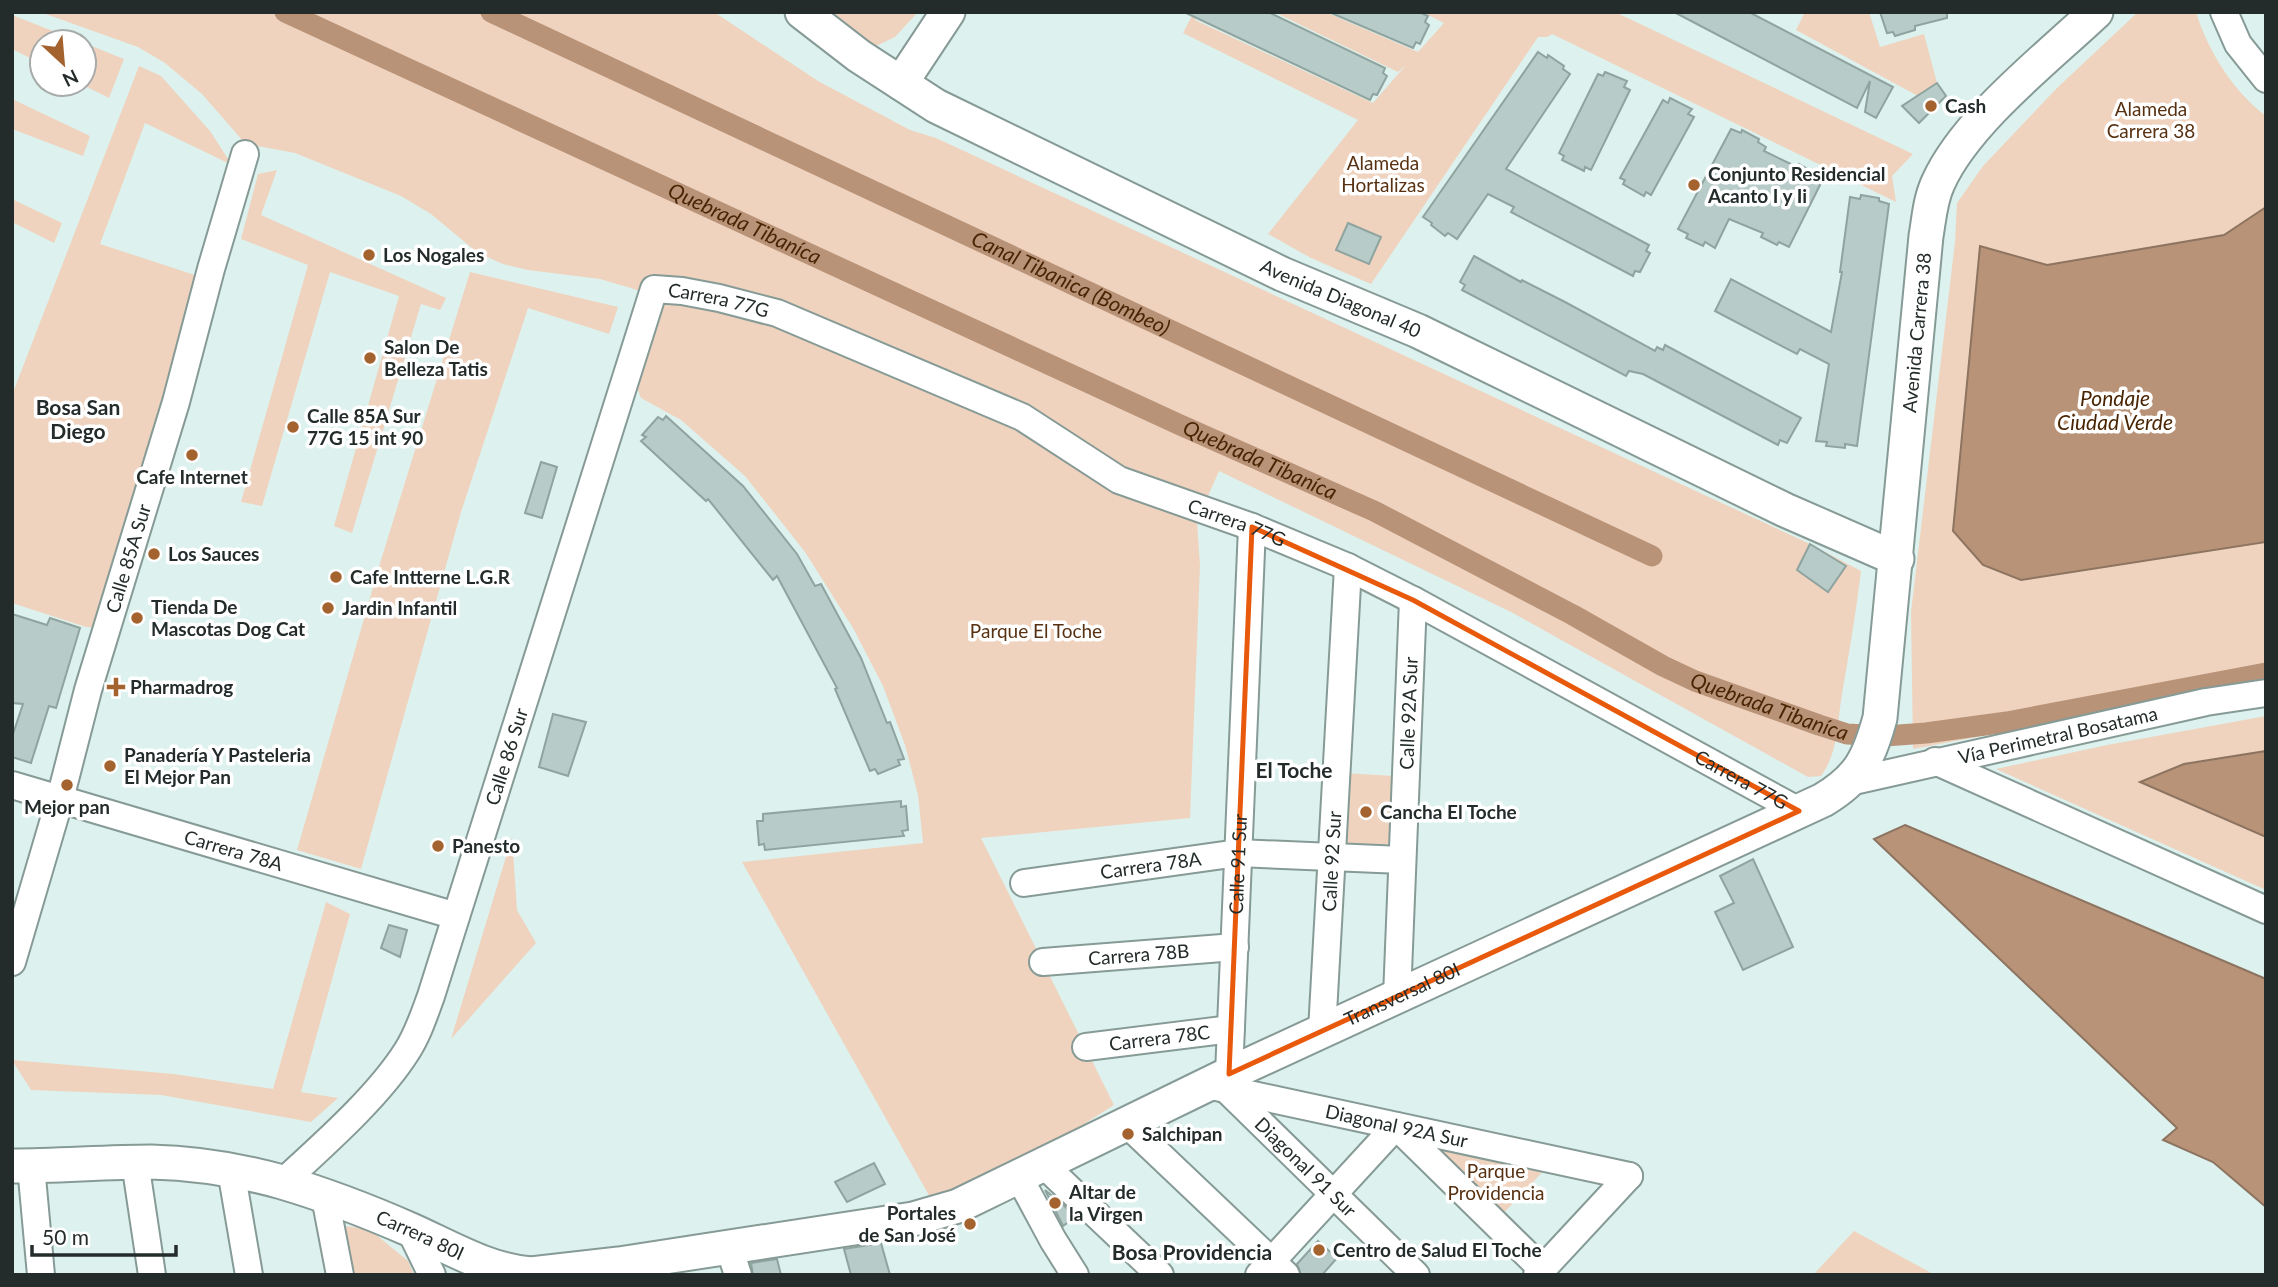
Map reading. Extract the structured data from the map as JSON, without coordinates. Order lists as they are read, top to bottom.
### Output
{
  "streets": {
    "main road": [
      "Avenida Diagonal 40",
      "Avenida Carrera 38",
      "Transversal 80I",
      "Carrera 80I"
    ],
    "street": [
      "Carrera 77G",
      "Calle 85A Sur",
      "Calle 92A Sur",
      "Vía Perimetral Bosatama",
      "Calle 86 Sur",
      "Carrera 78A",
      "Calle 92 Sur",
      "Calle 91 Sur",
      "Carrera 78B",
      "Carrera 78C",
      "Diagonal 92A Sur",
      "Diagonal 91 Sur"
    ]
  },
  "crossings": [
    ["Avenida Diagonal 40", "Avenida Carrera 38"],
    ["Carrera 77G", "Calle 92A Sur"],
    ["Carrera 77G", "Calle 86 Sur"],
    ["Carrera 77G", "Calle 92 Sur"],
    ["Carrera 77G", "Calle 91 Sur"],
    ["Carrera 77G", "Transversal 80I"],
    ["Avenida Carrera 38", "Transversal 80I"],
    ["Calle 85A Sur", "Carrera 78A"],
    ["Calle 92A Sur", "Carrera 78A"],
    ["Calle 92A Sur", "Transversal 80I"],
    ["Vía Perimetral Bosatama", "Transversal 80I"],
    ["Calle 86 Sur", "Carrera 78A"],
    ["Calle 86 Sur", "Carrera 80I"],
    ["Carrera 78A", "Calle 92 Sur"],
    ["Carrera 78A", "Calle 91 Sur"],
    ["Calle 92 Sur", "Transversal 80I"],
    ["Calle 91 Sur", "Carrera 78B"],
    ["Calle 91 Sur", "Transversal 80I"],
    ["Calle 91 Sur", "Carrera 78C"],
    ["Calle 91 Sur", "Diagonal 92A Sur"],
    ["Calle 91 Sur", "Diagonal 91 Sur"],
    ["Transversal 80I", "Diagonal 92A Sur"],
    ["Transversal 80I", "Diagonal 91 Sur"],
    ["Transversal 80I", "Carrera 80I"],
    ["Diagonal 92A Sur", "Diagonal 91 Sur"]
  ],
  "districts": ["Bosa San Diego", "El Toche", "Bosa Providencia"],
  "water": ["Quebrada Tibaníca", "Canal Tibanica (Bombeo)", "Pondaje Ciudad Verde"],
  "parks": [
    "Alameda Carrera 38",
    "Alameda Hortalizas",
    "Parque El Toche",
    "Parque Providencia"
  ],
  "places": {
    "other": [
      "Cash",
      "Conjunto Residencial Acanto I y Ii",
      "Los Nogales",
      "Salon De Belleza Tatis",
      "Calle 85A Sur 77G 15 int 90",
      "Cafe Internet",
      "Los Sauces",
      "Cafe Intterne L.G.R",
      "Jardin Infantil",
      "Tienda De Mascotas Dog Cat",
      "Panadería Y Pasteleria El Mejor Pan",
      "Mejor pan",
      "Cancha El Toche",
      "Panesto",
      "Salchipan",
      "Altar de la Virgen",
      "Portales de San José",
      "Centro de Salud El Toche"
    ],
    "health": ["Pharmadrog"]
  },
  "scale_bar": "50 m",
  "north": "bottom right"
}
